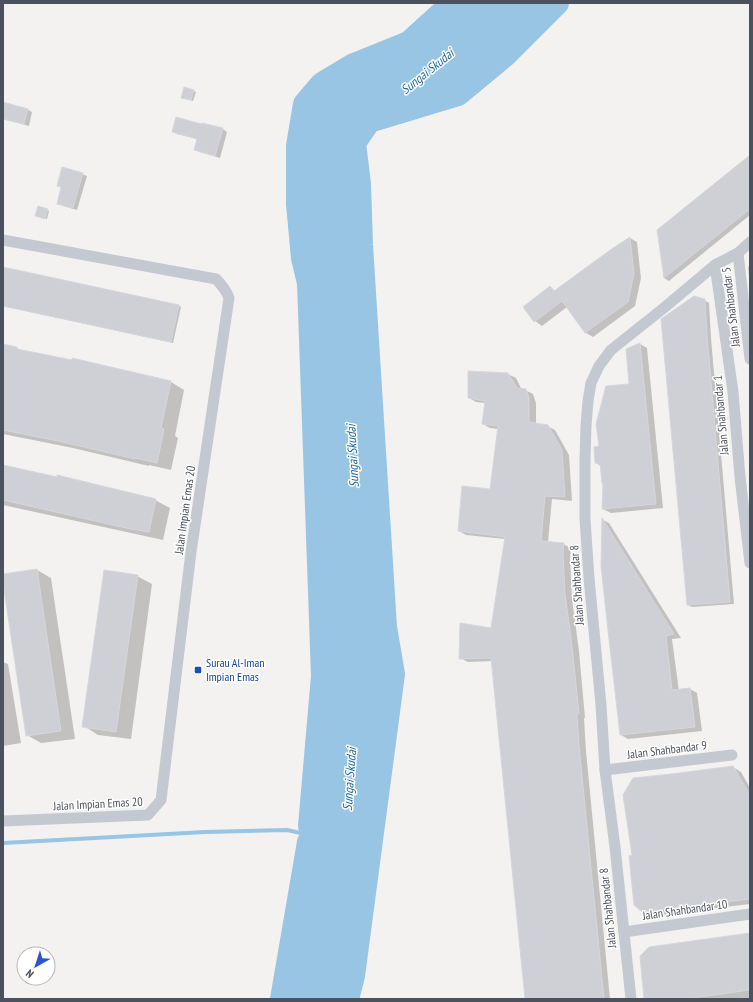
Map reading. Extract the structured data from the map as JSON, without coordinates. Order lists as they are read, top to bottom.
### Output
{
  "streets": {
    "street": [
      "Jalan Shahbandar 5",
      "Jalan Shahbandar 1",
      "Jalan Impian Emas 20",
      "Jalan Shahbandar 8",
      "Jalan Shahbandar 9",
      "Jalan Shahbandar 10"
    ]
  },
  "crossings": [
    ["Jalan Shahbandar 5", "Jalan Shahbandar 8"],
    ["Jalan Shahbandar 1", "Jalan Shahbandar 8"],
    ["Jalan Shahbandar 8", "Jalan Shahbandar 9"],
    ["Jalan Shahbandar 8", "Jalan Shahbandar 10"]
  ],
  "water": ["Sungai Skudai"],
  "places": {
    "transit": ["Surau Al-Iman Impian Emas"]
  },
  "north": "bottom left"
}
